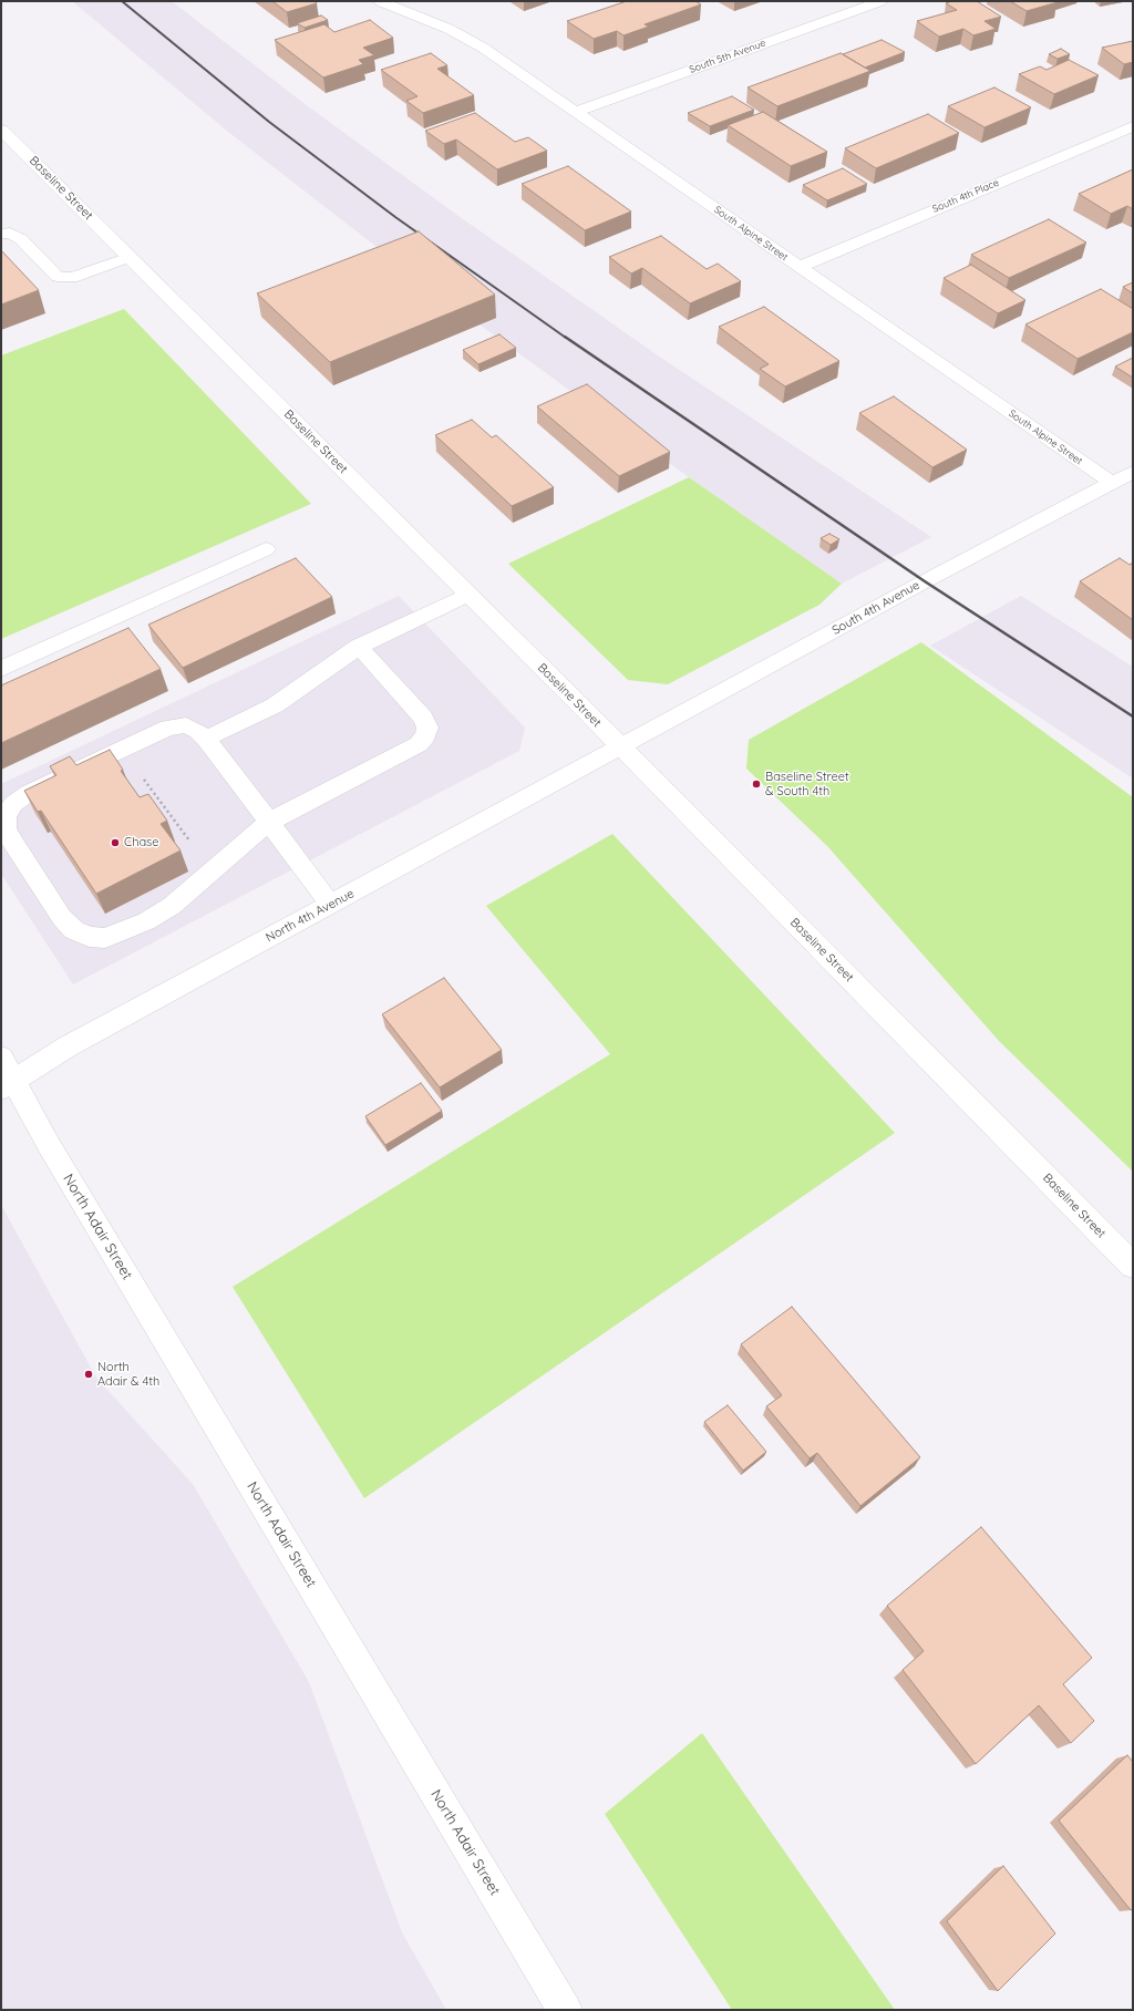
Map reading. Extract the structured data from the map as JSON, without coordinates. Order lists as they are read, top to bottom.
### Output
{
  "streets": {
    "main road": [
      "South 5th Avenue",
      "Baseline Street",
      "South 4th Place",
      "South Alpine Street",
      "South 4th Avenue",
      "North 4th Avenue",
      "North Adair Street"
    ]
  },
  "crossings": [
    ["South 5th Avenue", "South Alpine Street"],
    ["Baseline Street", "South 4th Avenue"],
    ["Baseline Street", "North 4th Avenue"],
    ["South 4th Place", "South Alpine Street"],
    ["South Alpine Street", "South 4th Avenue"],
    ["South 4th Avenue", "North 4th Avenue"],
    ["North 4th Avenue", "North Adair Street"]
  ],
  "places": ["Baseline Street & South 4th", "Chase", "North Adair & 4th"]
}
